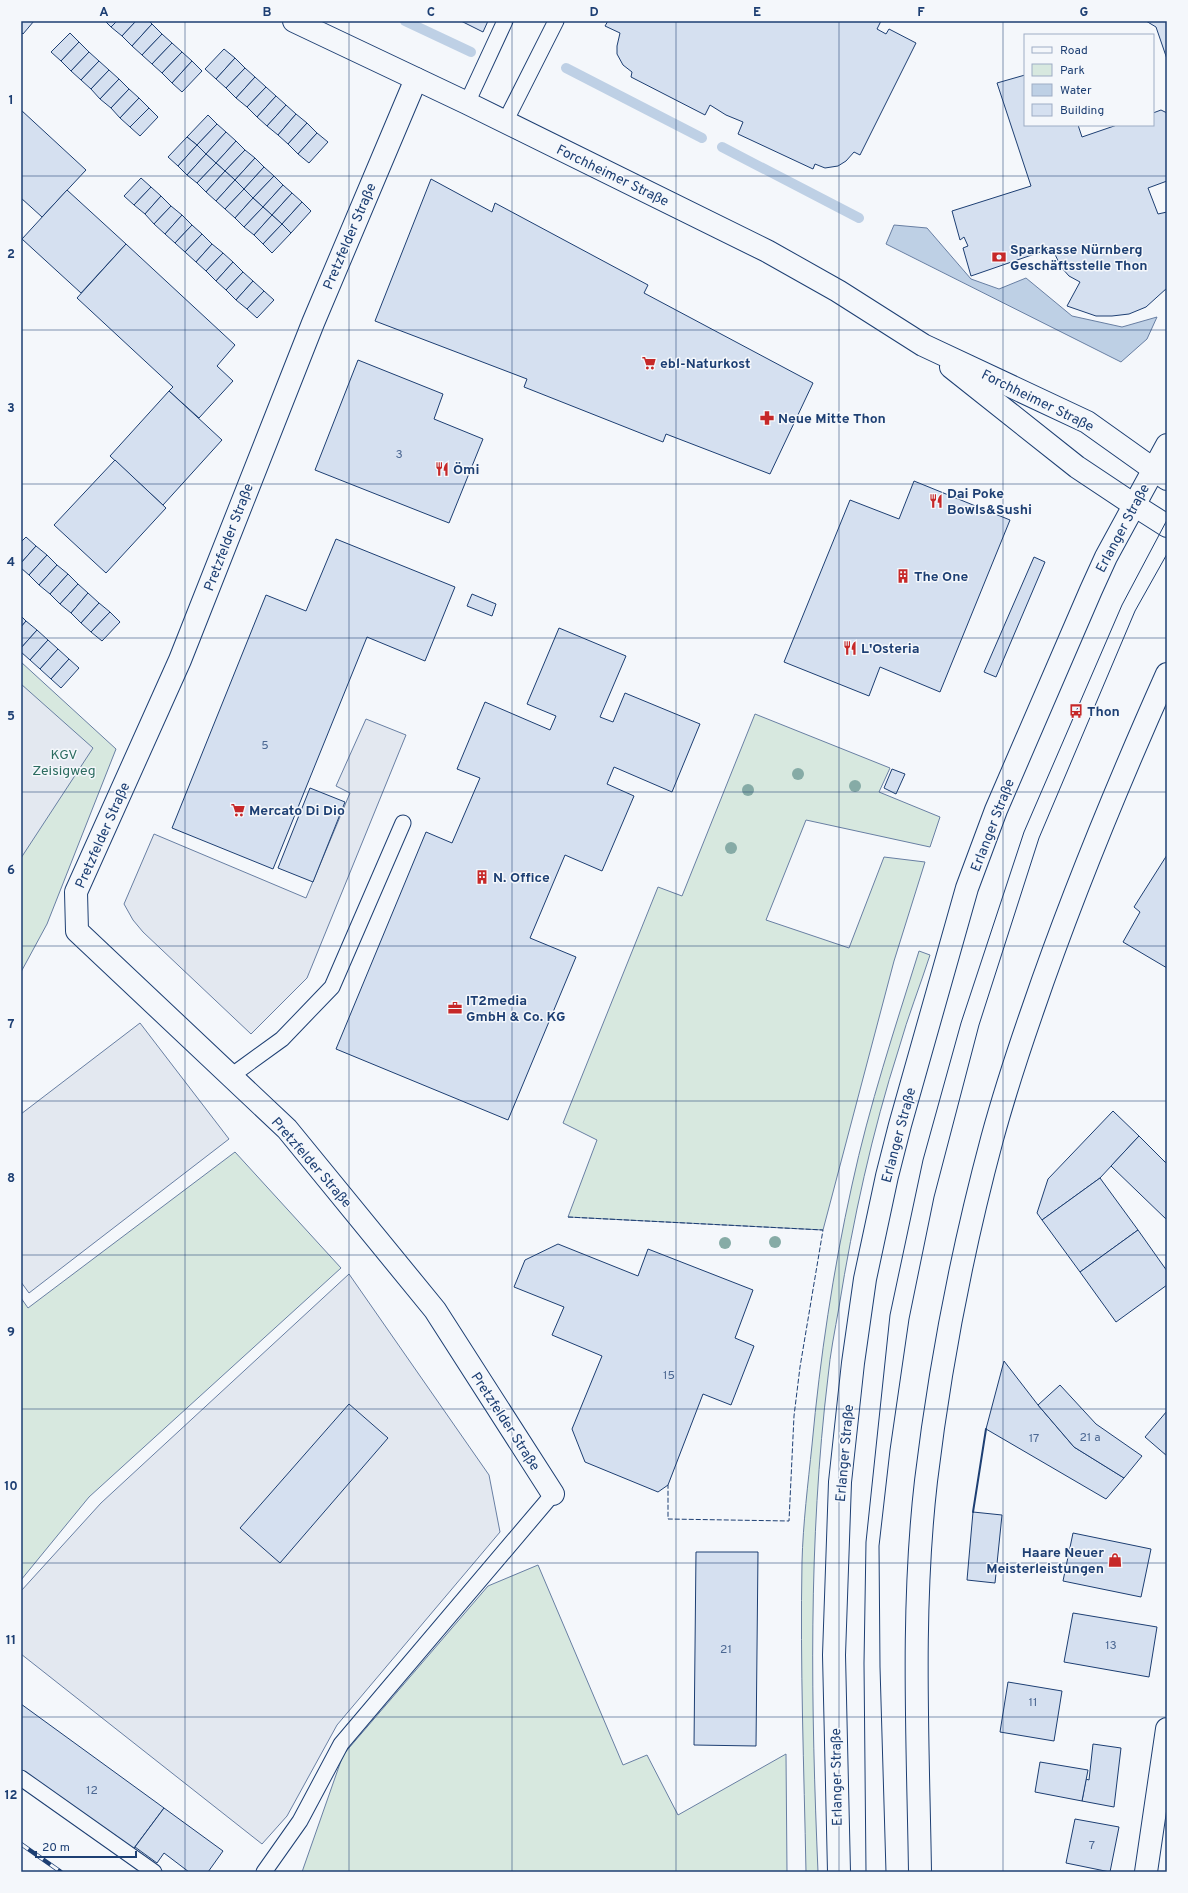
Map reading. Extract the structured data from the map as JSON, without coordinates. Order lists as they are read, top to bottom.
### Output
{
  "streets": {
    "street": ["Forchheimer Straße", "Pretzfelder Straße", "Erlanger Straße"]
  },
  "crossings": [
    ["Forchheimer Straße", "Pretzfelder Straße"],
    ["Forchheimer Straße", "Erlanger Straße"]
  ],
  "parks": ["KGV Zeisigweg"],
  "places": {
    "bank": ["Sparkasse Nürnberg Geschäftsstelle Thon"],
    "supermarket": ["ebl-Naturkost", "Mercato Di Dio"],
    "pharmacy": ["Neue Mitte Thon"],
    "restaurant": ["Ömi", "Dai Poke Bowls&Sushi", "L'Osteria"],
    "building": ["The One", "N. Office"],
    "bus stop": ["Thon"],
    "office": ["IT2media GmbH & Co. KG"],
    "shop": ["Haare Neuer Meisterleistungen"]
  },
  "house_numbers": [
    "3",
    "5",
    "15",
    "21 a",
    "17",
    "13",
    "21",
    "11",
    "12",
    "7"
  ],
  "legend": [
    "Road",
    "Park",
    "Water",
    "Building"
  ],
  "scale_bar": "20 m",
  "grid": {
    "columns": [
      "A",
      "B",
      "C",
      "D",
      "E",
      "F",
      "G"
    ],
    "rows": [
      "1",
      "2",
      "3",
      "4",
      "5",
      "6",
      "7",
      "8",
      "9",
      "10",
      "11",
      "12"
    ]
  }
}
